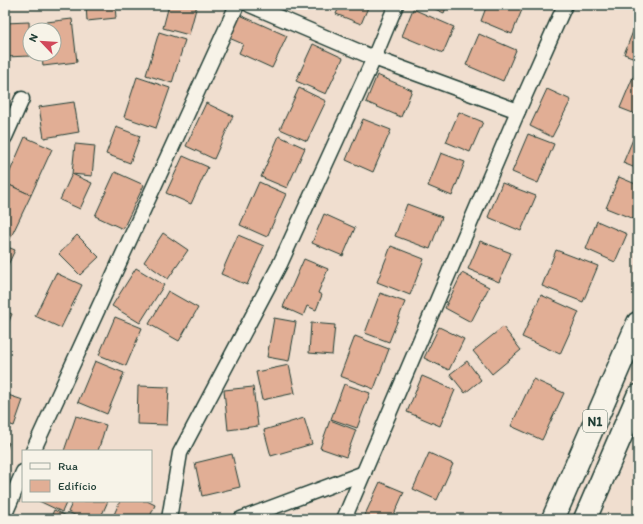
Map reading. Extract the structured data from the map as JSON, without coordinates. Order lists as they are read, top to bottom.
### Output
{
  "streets": {
    "main road": ["N1"]
  },
  "legend": ["Rua", "Edifício"],
  "north": "top left"
}
